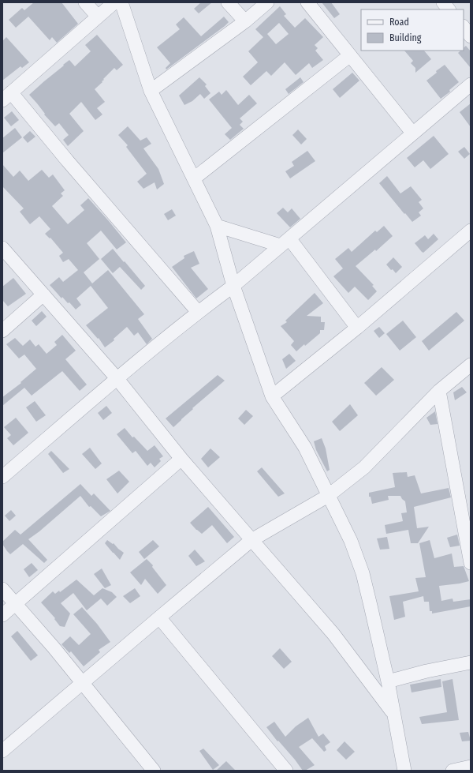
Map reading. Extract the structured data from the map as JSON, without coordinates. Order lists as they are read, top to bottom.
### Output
{
  "legend": ["Road", "Building"]
}
